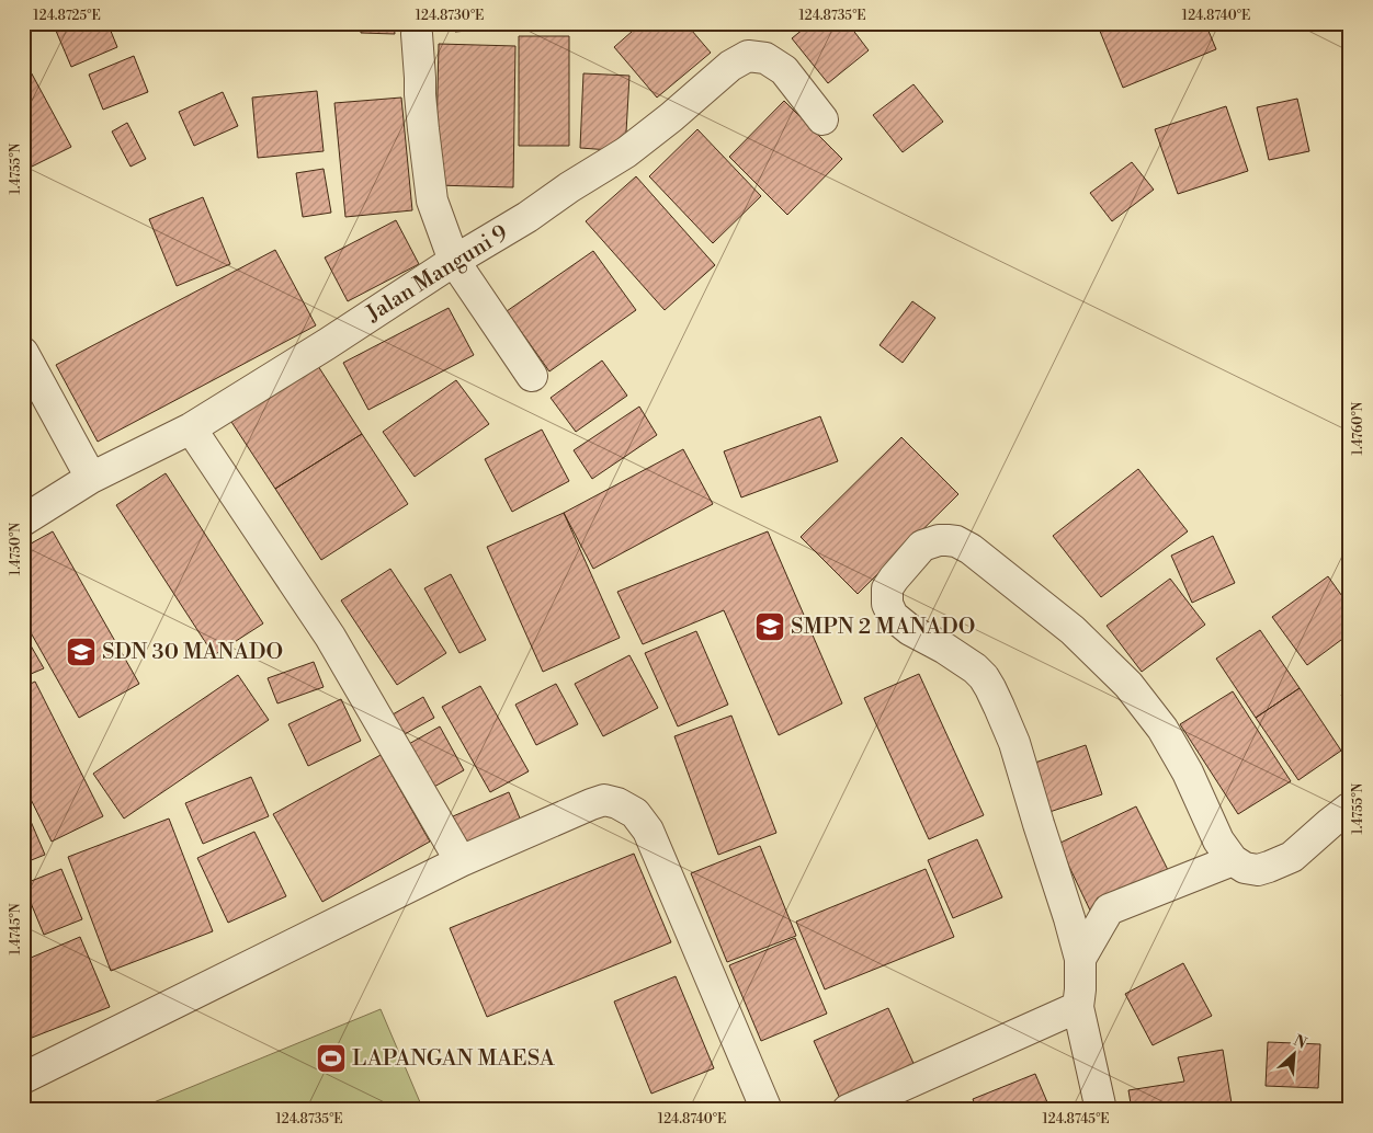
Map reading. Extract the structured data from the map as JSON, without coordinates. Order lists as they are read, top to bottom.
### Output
{
  "streets": {
    "street": ["Jalan Manguni 9"]
  },
  "places": {
    "school or university": ["SMPN 2 MANADO", "SDN 30 MANADO"],
    "sports": ["LAPANGAN MAESA"]
  },
  "north": "top right",
  "coordinates": [
    "124.8725°E",
    "124.8730°E",
    "124.8735°E",
    "124.8740°E",
    "1.4755°N",
    "1.4760°N",
    "1.4750°N",
    "1.4745°N",
    "124.8745°E"
  ]
}
